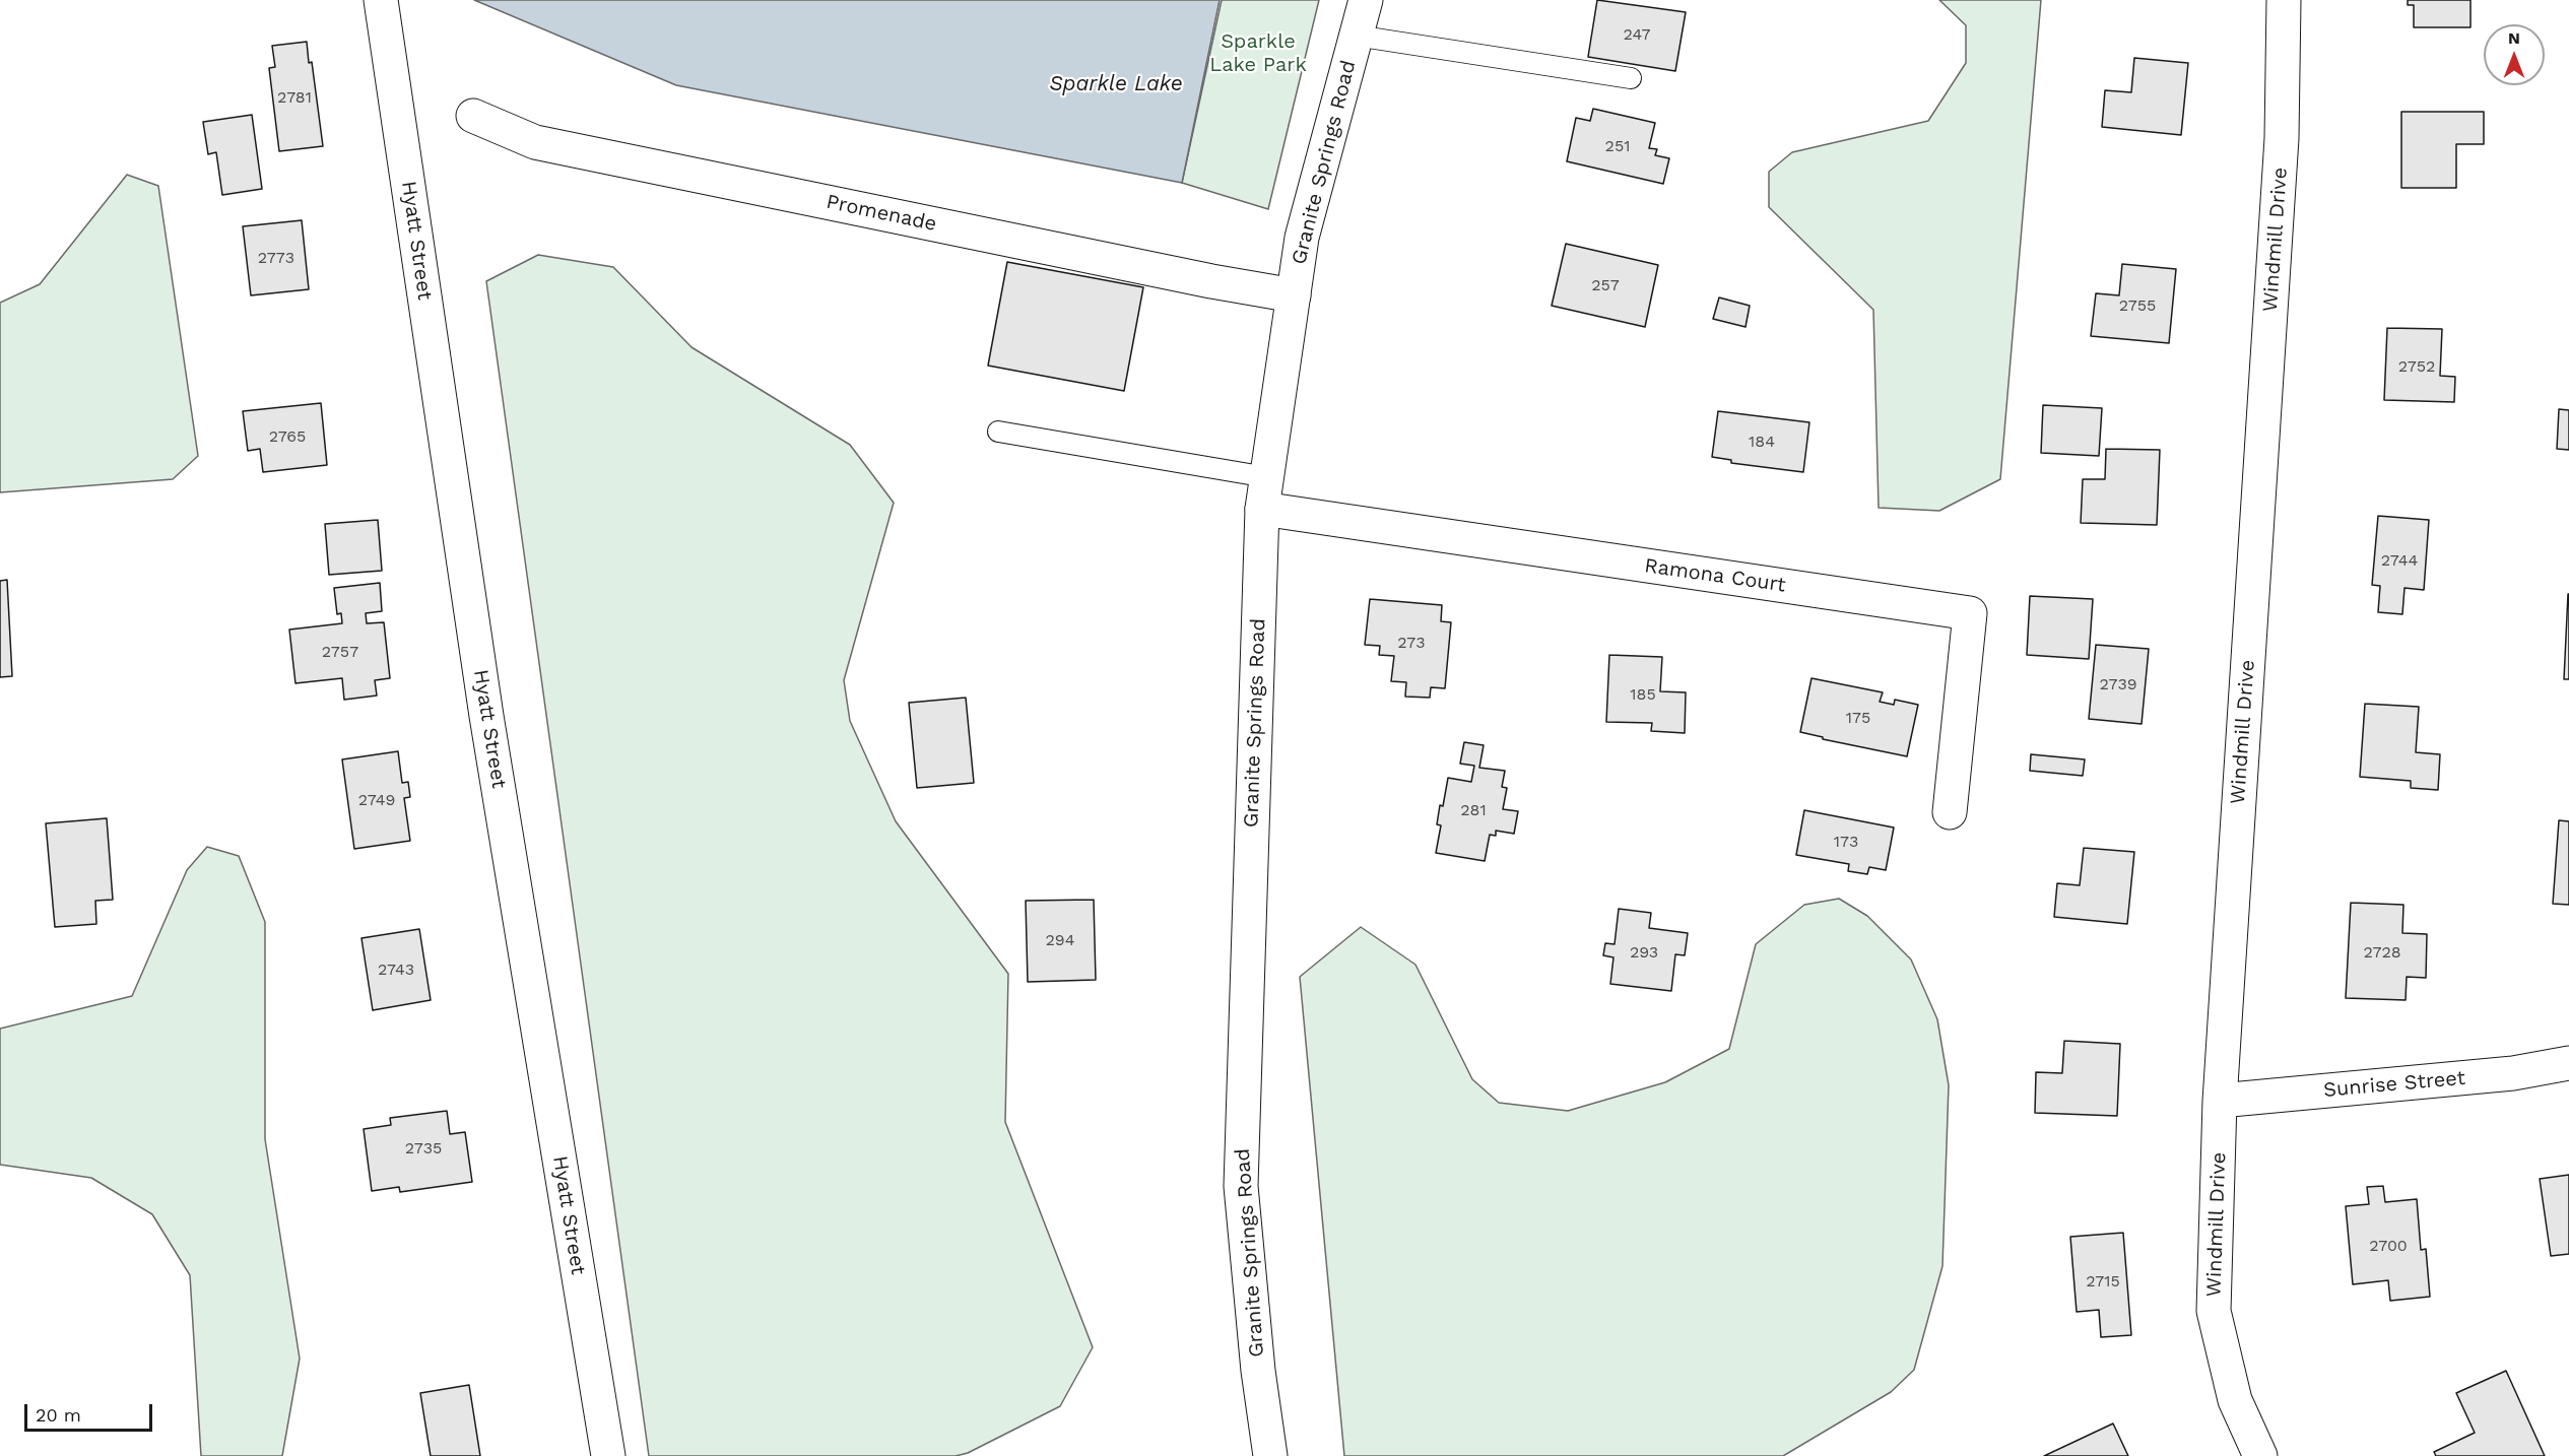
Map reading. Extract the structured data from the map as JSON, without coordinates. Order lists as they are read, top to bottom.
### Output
{
  "streets": {
    "street": [
      "Granite Springs Road",
      "Promenade",
      "Windmill Drive",
      "Hyatt Street",
      "Ramona Court",
      "Sunrise Street"
    ]
  },
  "crossings": [
    ["Granite Springs Road", "Promenade"],
    ["Granite Springs Road", "Ramona Court"],
    ["Windmill Drive", "Sunrise Street"]
  ],
  "water": ["Sparkle Lake"],
  "parks": ["Sparkle Lake Park"],
  "house_numbers": [
    "247",
    "2781",
    "251",
    "2773",
    "257",
    "2755",
    "2752",
    "2765",
    "184",
    "2744",
    "273",
    "2757",
    "2739",
    "185",
    "175",
    "2749",
    "281",
    "173",
    "294",
    "293",
    "2728",
    "2743",
    "2735",
    "2700",
    "2715"
  ],
  "scale_bar": "20 m",
  "north": "top"
}
